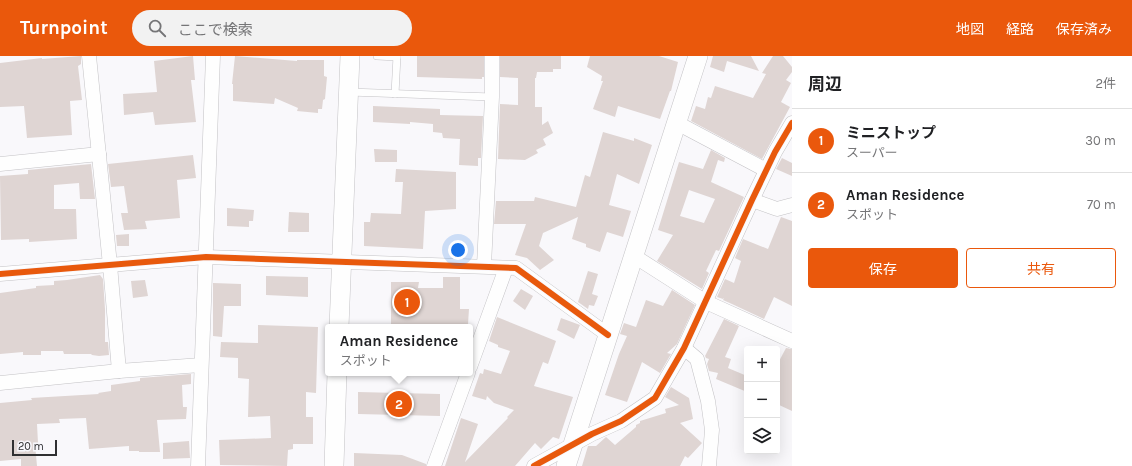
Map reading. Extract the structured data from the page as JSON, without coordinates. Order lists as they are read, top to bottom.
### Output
{
  "scale_bar": "20 m",
  "page": {
    "header": "Turnpoint",
    "search": "ここで検索",
    "nav": ["地図", "経路", "保存済み"],
    "heading": ["周辺", "2件"],
    "list": [
      {
        "mark": "1",
        "name": "ミニストップ",
        "note": "スーパー",
        "value": "30 m"
      },
      {
        "mark": "2",
        "name": "Aman Residence",
        "note": "スポット",
        "value": "70 m"
      }
    ],
    "buttons": ["保存", "共有"],
    "pins": ["1", "2"],
    "popup": ["Aman Residence", "スポット"],
    "map_buttons": ["+", "−"],
    "scale": "20 m"
  }
}
